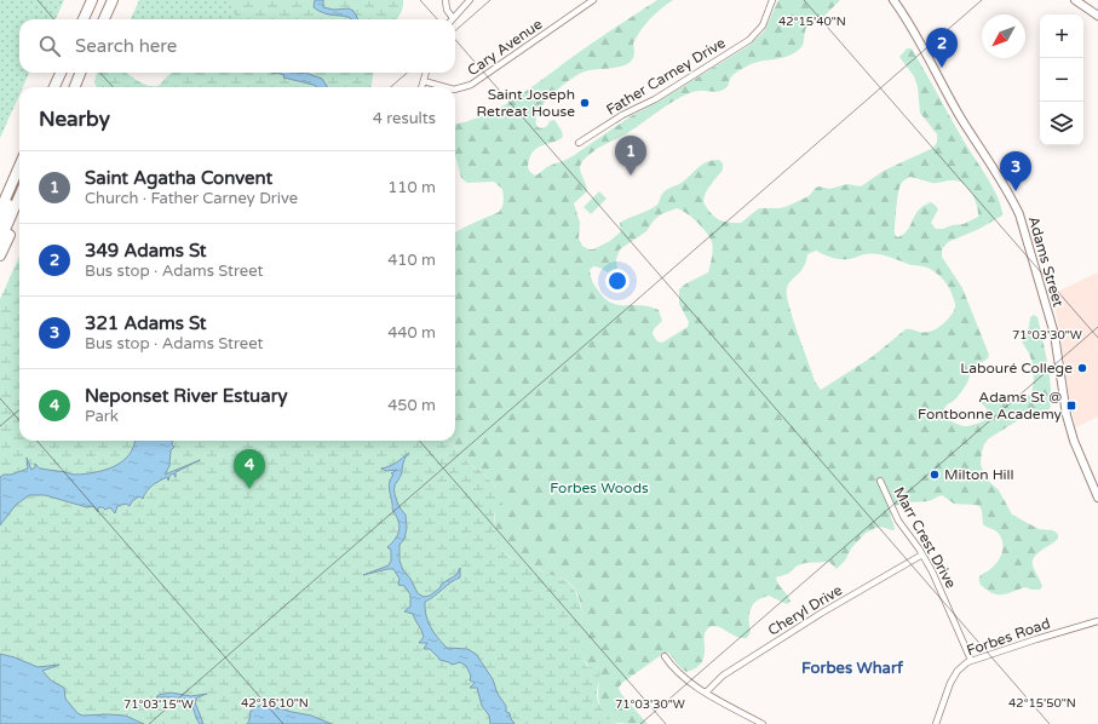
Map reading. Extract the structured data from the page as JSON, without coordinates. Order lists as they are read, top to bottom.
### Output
{
  "streets": {
    "main road": ["Adams Street"],
    "street": [
      "Cary Avenue",
      "Father Carney Drive",
      "Marr Crest Drive",
      "Cheryl Drive",
      "Forbes Road"
    ]
  },
  "crossings": [
    ["Marr Crest Drive", "Cheryl Drive"],
    ["Marr Crest Drive", "Forbes Road"]
  ],
  "districts": ["Forbes Wharf"],
  "parks": ["Forbes Woods"],
  "places": {
    "other": ["Saint Joseph Retreat House", "Labouré College", "Milton Hill"],
    "transit": ["Adams St @ Fontbonne Academy"]
  },
  "north": "bottom left",
  "page": {
    "map_buttons": ["+", "−"],
    "search": "Search here",
    "pins": [
      "2",
      "1",
      "3",
      "4"
    ],
    "heading": ["Nearby", "4 results"],
    "list": [
      {
        "mark": "1",
        "name": "Saint Agatha Convent",
        "note": "Church · Father Carney Drive",
        "value": "110 m"
      },
      {
        "mark": "2",
        "name": "349 Adams St",
        "note": "Bus stop · Adams Street",
        "value": "410 m"
      },
      {
        "mark": "3",
        "name": "321 Adams St",
        "note": "Bus stop · Adams Street",
        "value": "440 m"
      },
      {
        "mark": "4",
        "name": "Neponset River Estuary",
        "note": "Park",
        "value": "450 m"
      }
    ]
  },
  "coordinates": [
    "42°15'40\"N",
    "71°03'30\"W",
    "42°16'10\"N",
    "42°15'50\"N",
    "71°03'15\"W"
  ]
}
